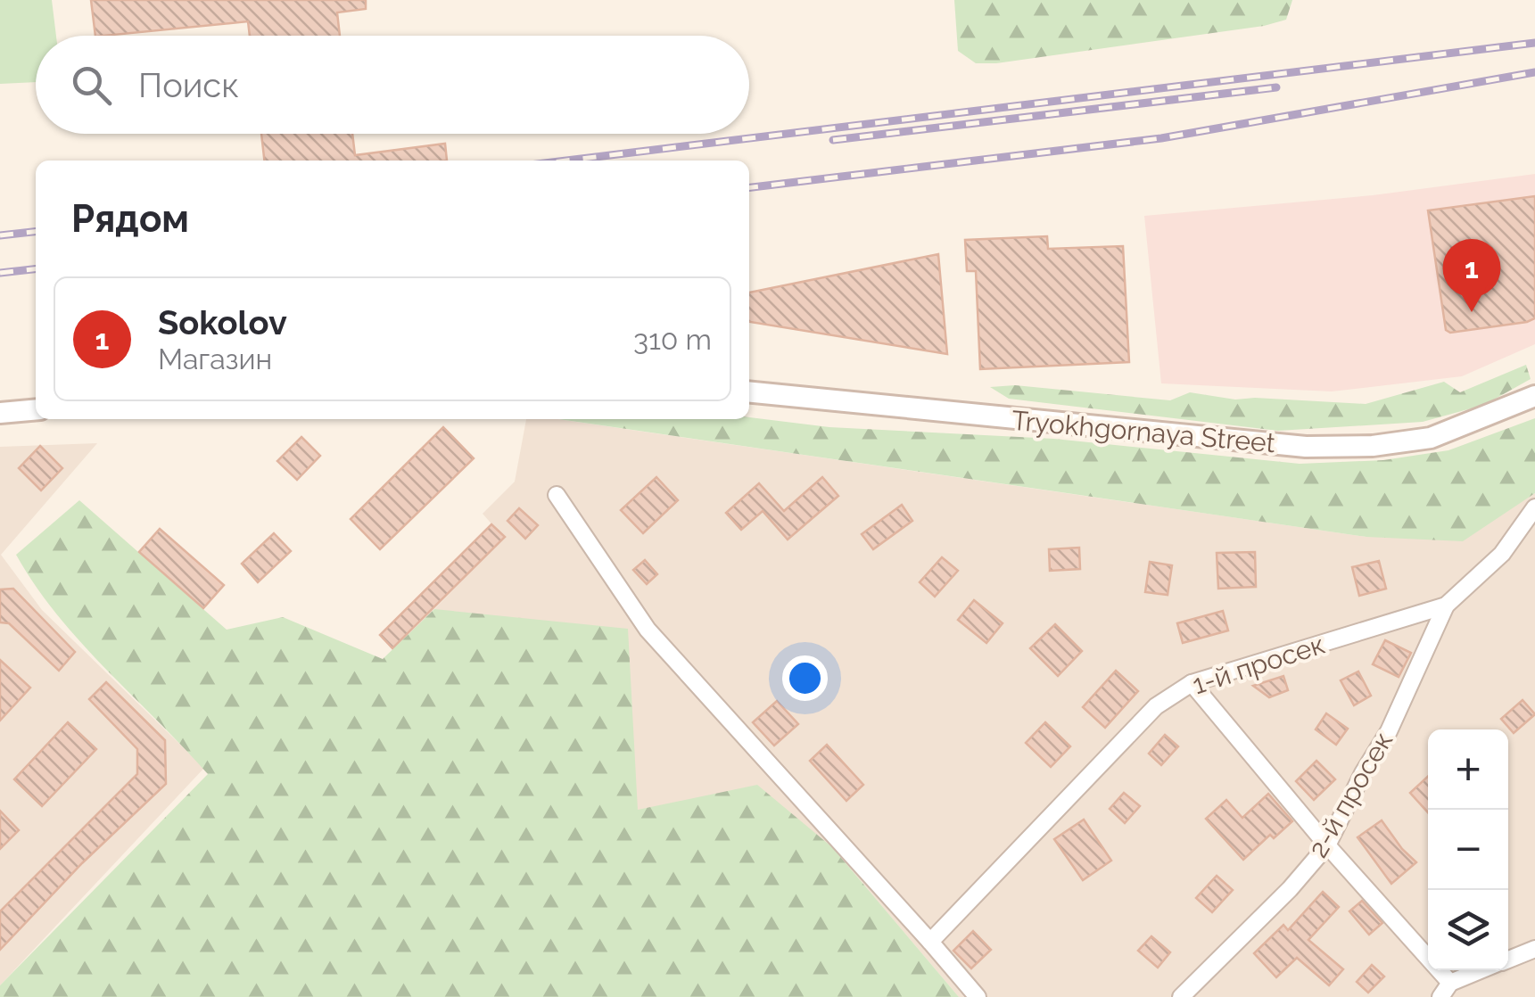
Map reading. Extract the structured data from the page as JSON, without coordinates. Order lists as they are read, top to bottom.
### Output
{
  "streets": {
    "street": ["Tryokhgornaya Street", "1-й просек", "2-й просек"]
  },
  "crossings": [
    ["1-й просек", "2-й просек"]
  ],
  "page": {
    "search": "Поиск",
    "heading": "Рядом",
    "pins": "1",
    "list": [
      {
        "mark": "1",
        "name": "Sokolov",
        "note": "Магазин",
        "value": "310 m"
      }
    ],
    "map_buttons": ["+", "−"]
  }
}
